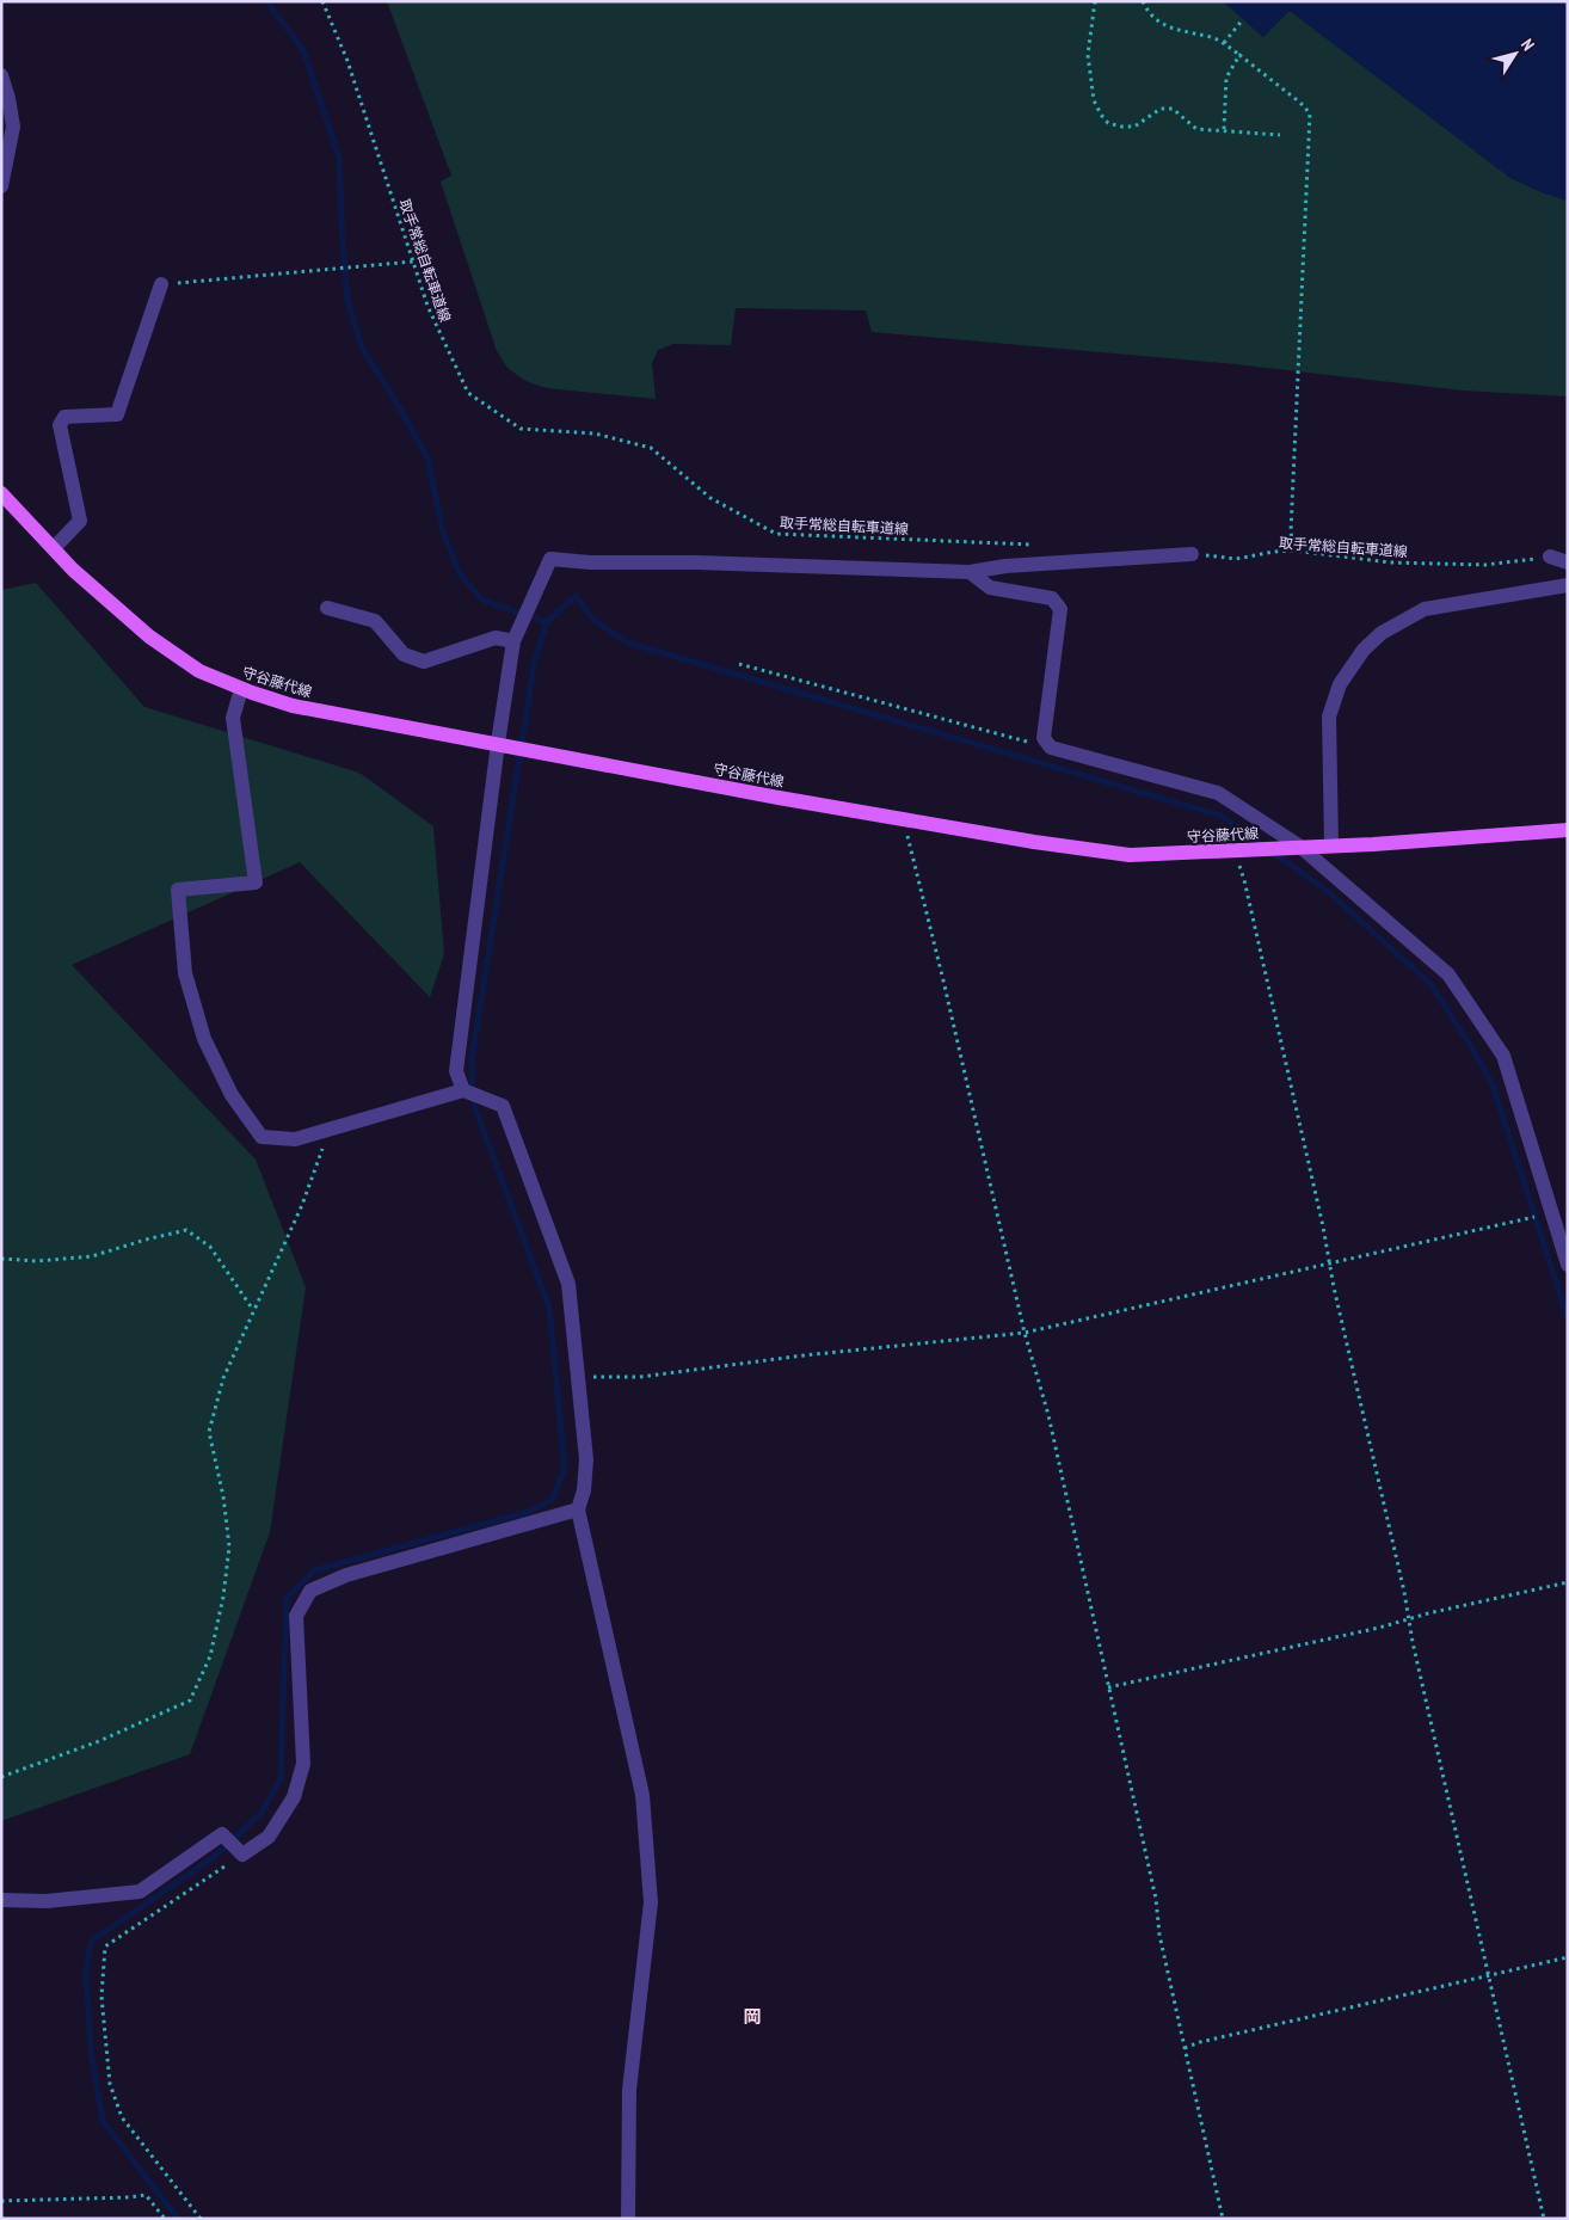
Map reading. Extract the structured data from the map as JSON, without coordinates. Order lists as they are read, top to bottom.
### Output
{
  "streets": {
    "main road": ["守谷藤代線"],
    "path": ["取手常総自転車道線"]
  },
  "districts": ["岡"],
  "north": "top right"
}
